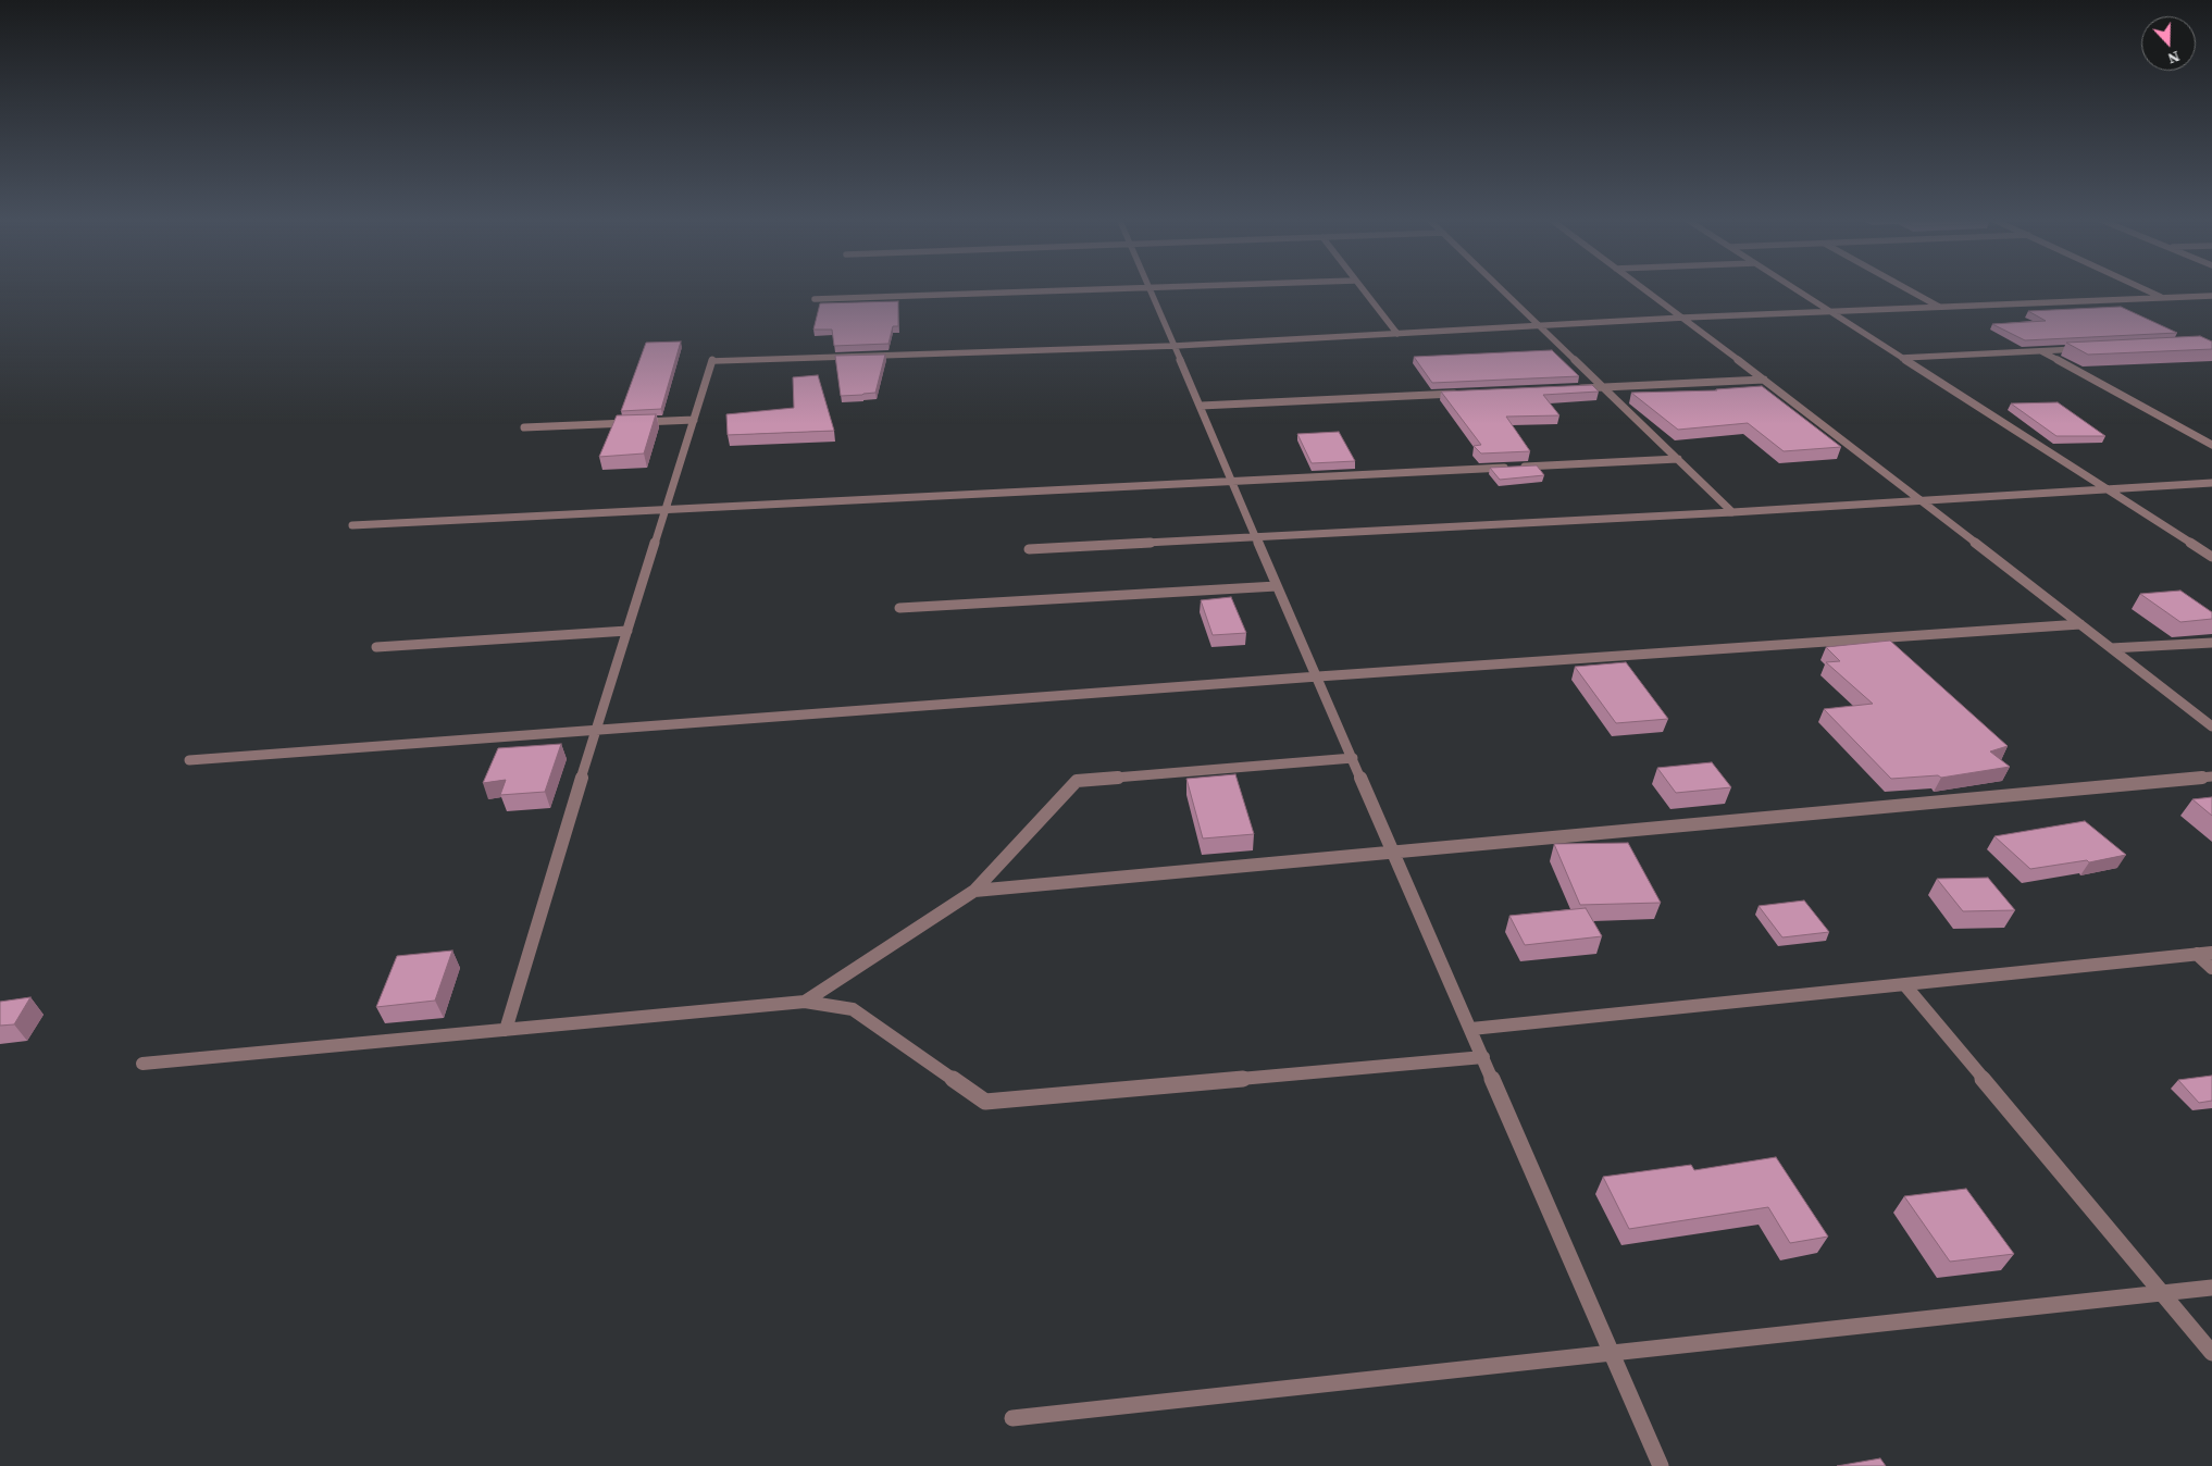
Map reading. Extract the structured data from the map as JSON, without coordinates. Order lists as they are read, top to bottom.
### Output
{
  "north": "bottom"
}
